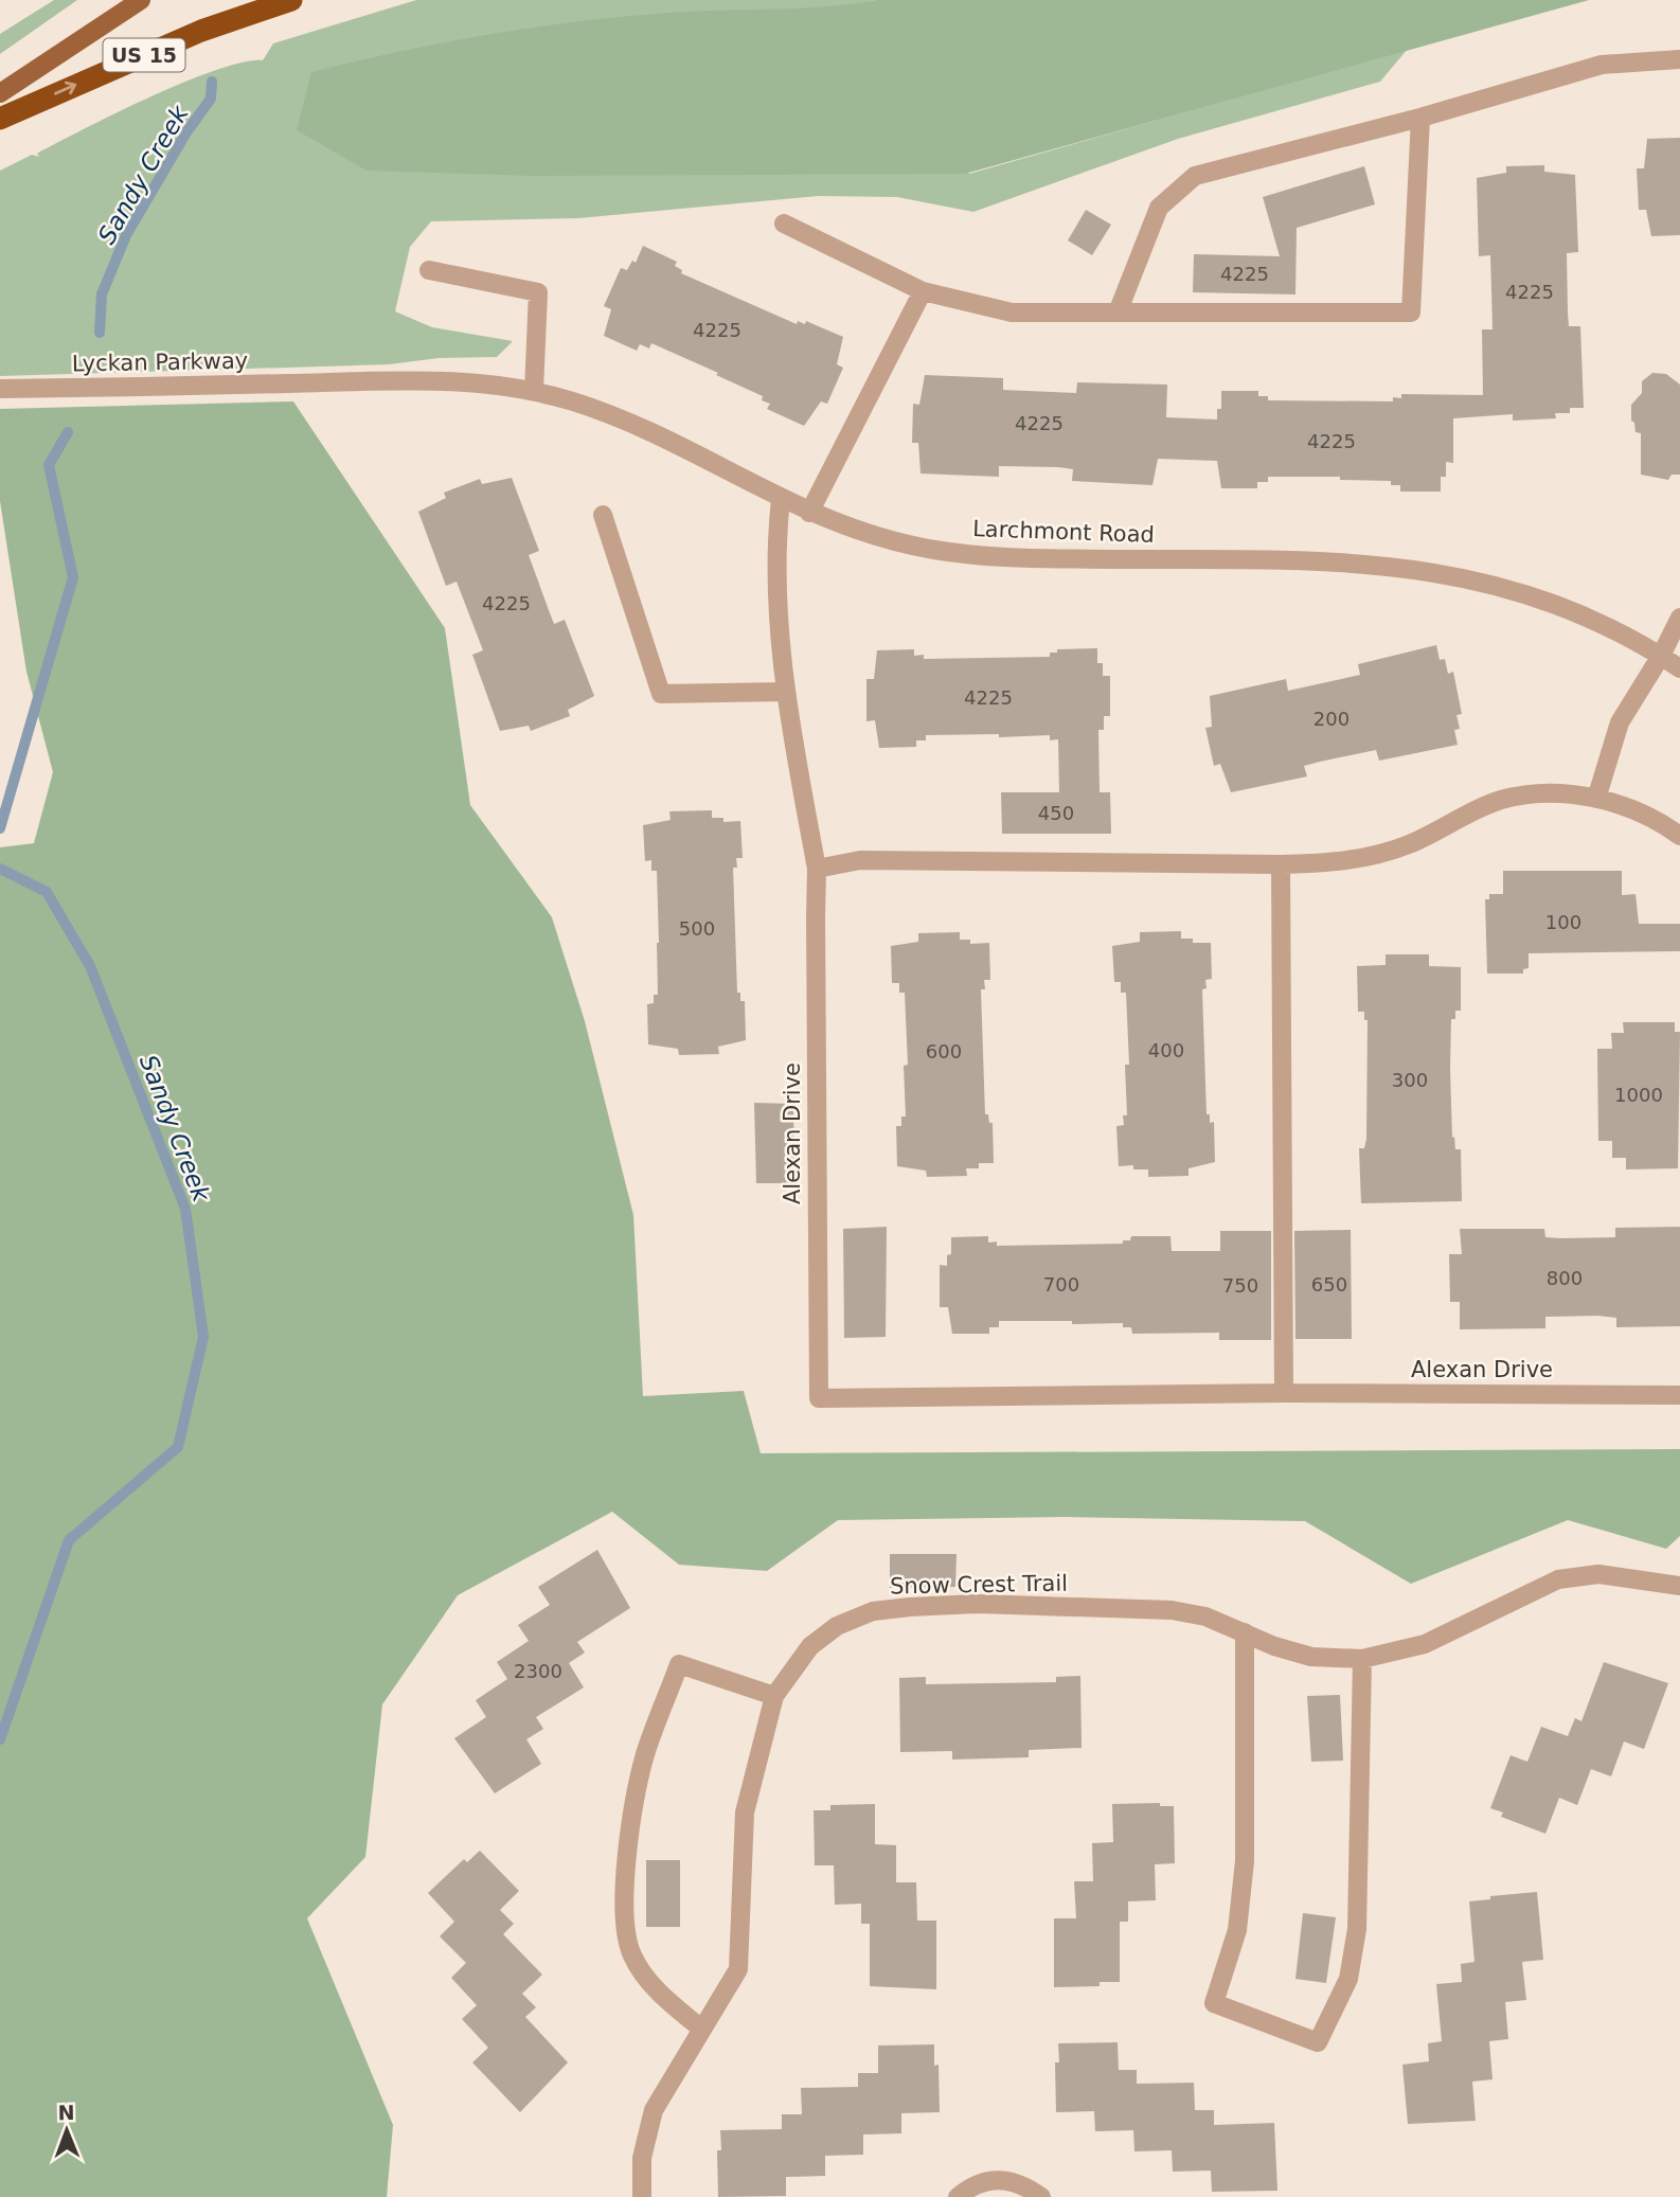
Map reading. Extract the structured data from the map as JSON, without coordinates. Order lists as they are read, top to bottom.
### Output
{
  "streets": {
    "highway": ["US 15"],
    "street": [
      "Lyckan Parkway",
      "Larchmont Road",
      "Alexan Drive",
      "Snow Crest Trail"
    ]
  },
  "crossings": [
    ["Lyckan Parkway", "Larchmont Road"]
  ],
  "water": ["Sandy Creek"],
  "house_numbers": [
    "4225",
    "4225",
    "4225",
    "4225",
    "4225",
    "4225",
    "4225",
    "200",
    "450",
    "100",
    "500",
    "400",
    "600",
    "300",
    "1000",
    "800",
    "700",
    "650",
    "750",
    "2300"
  ],
  "north": "top"
}
